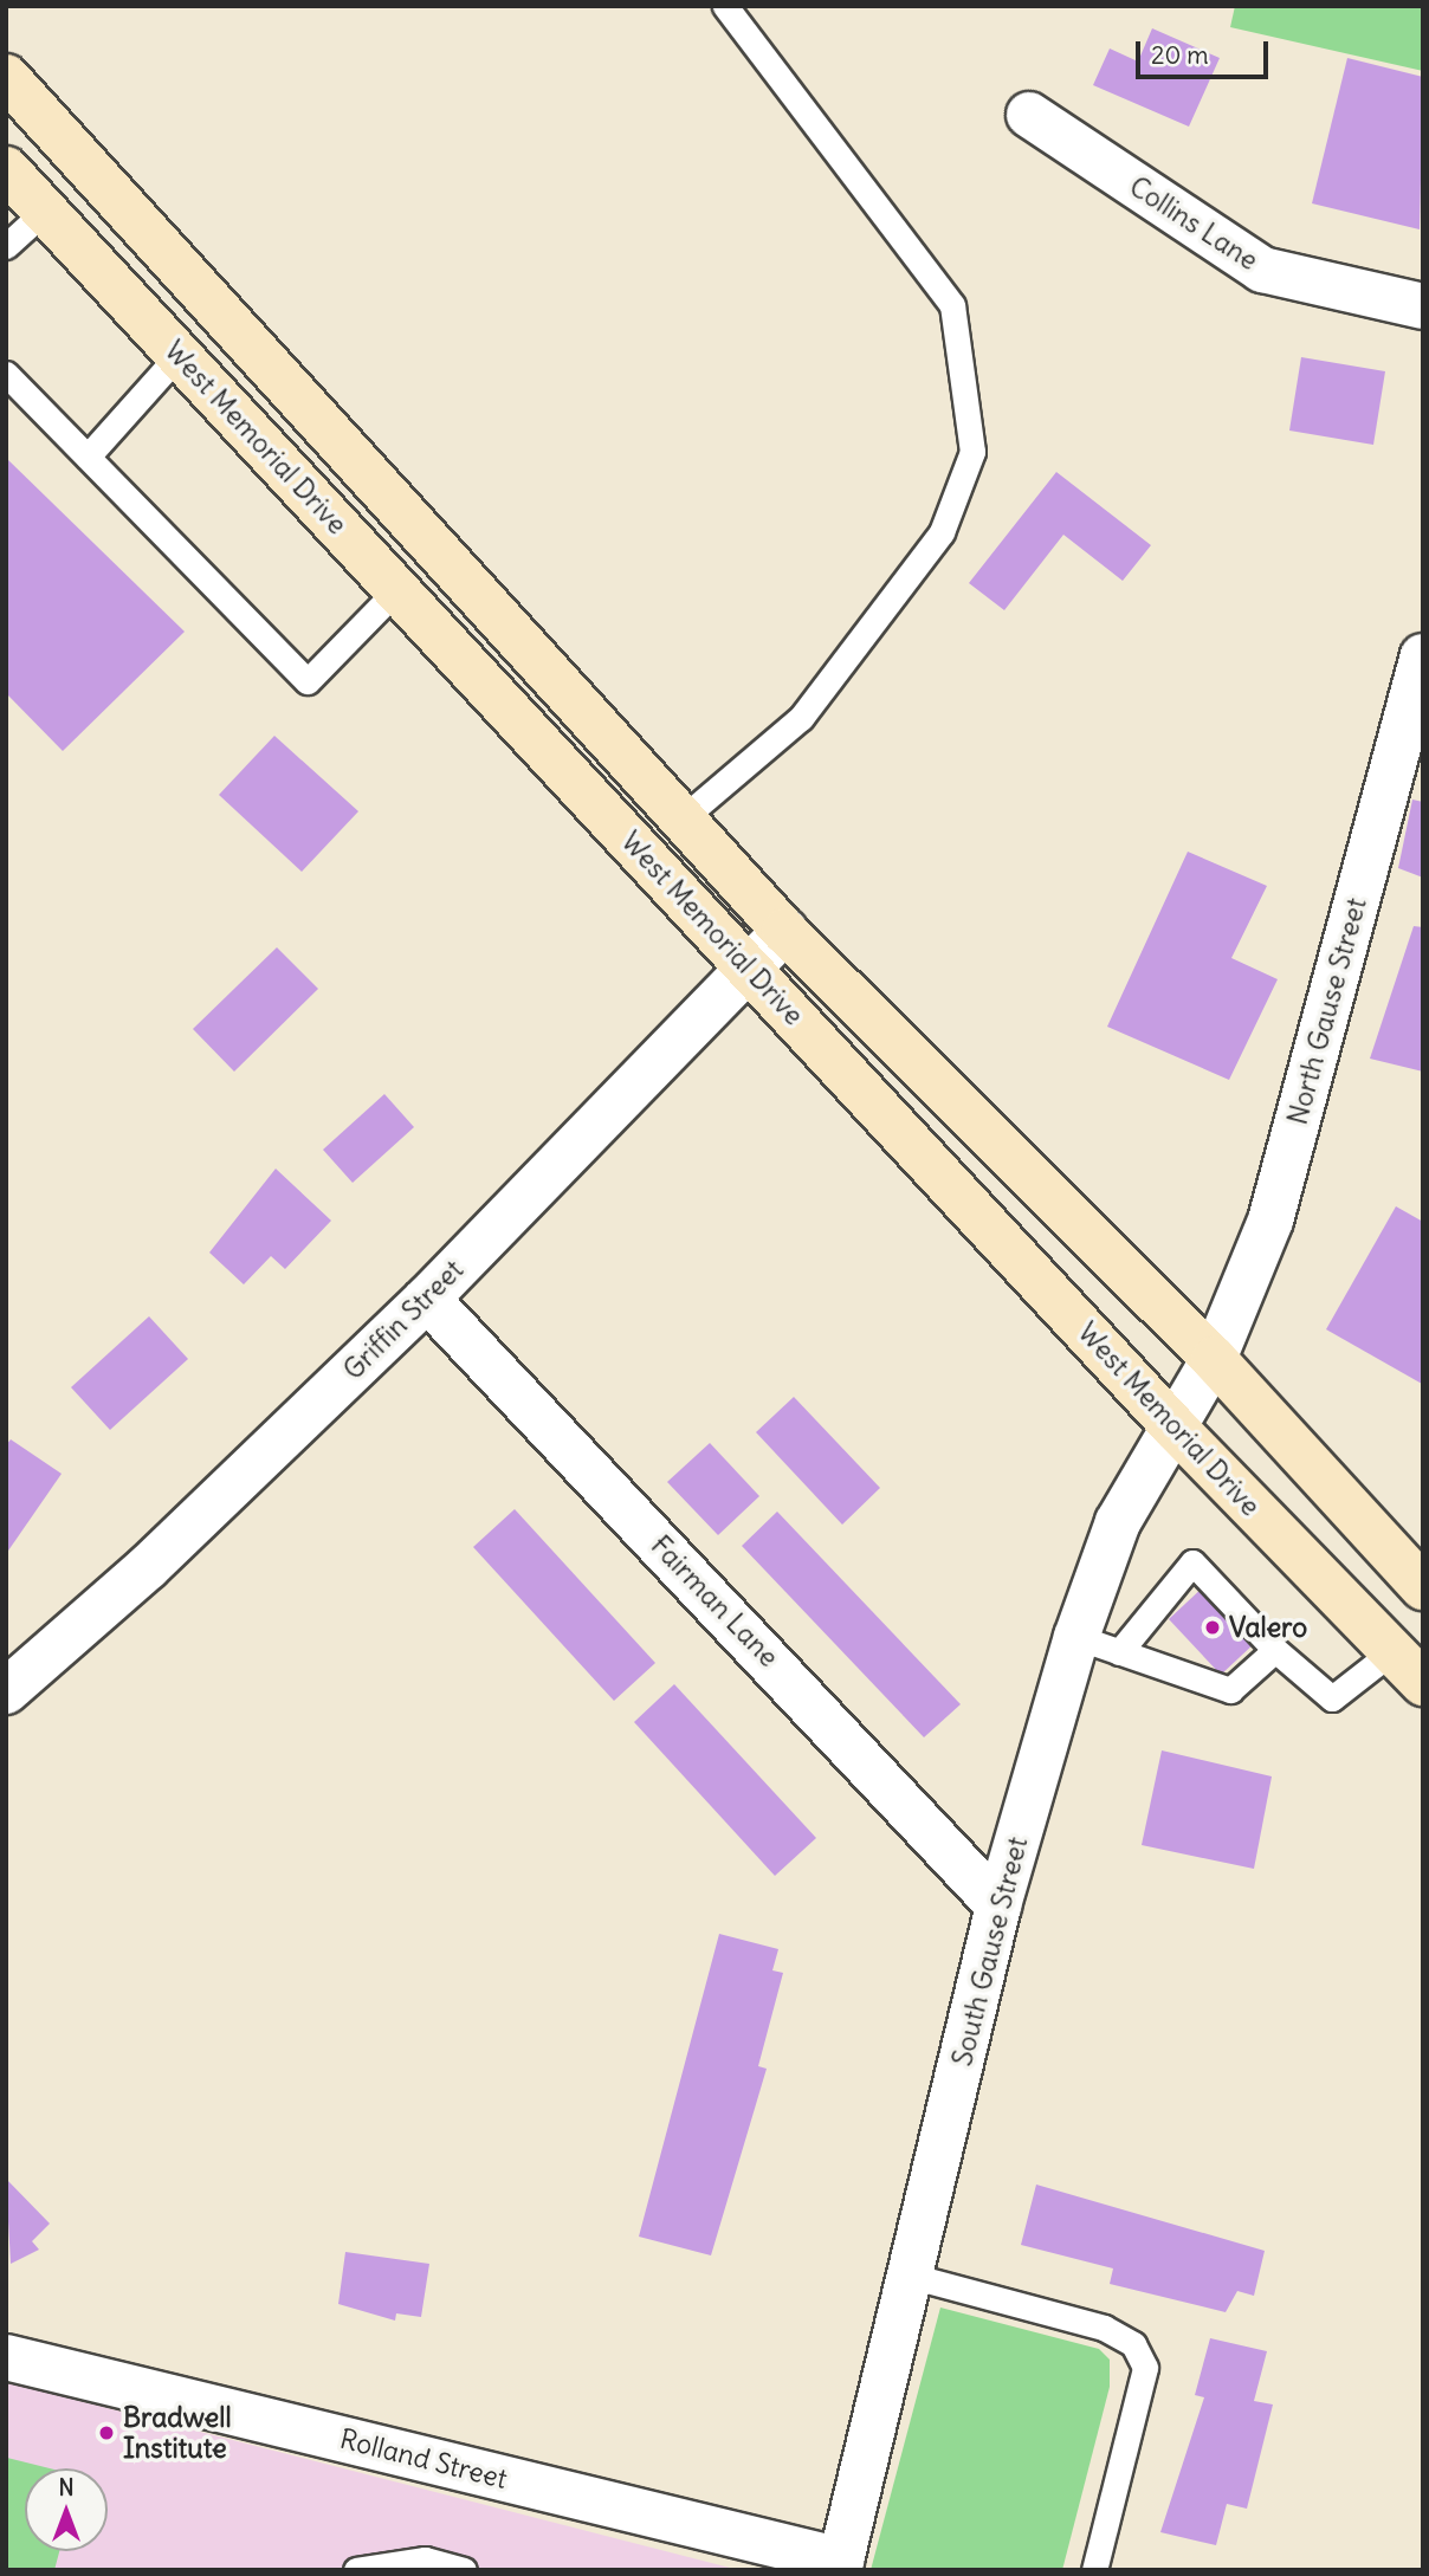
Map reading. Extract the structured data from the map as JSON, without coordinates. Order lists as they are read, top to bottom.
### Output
{
  "streets": {
    "main road": ["West Memorial Drive"],
    "street": [
      "Collins Lane",
      "North Gause Street",
      "Griffin Street",
      "Fairman Lane",
      "South Gause Street",
      "Rolland Street"
    ]
  },
  "crossings": [
    ["West Memorial Drive", "North Gause Street"],
    ["West Memorial Drive", "Griffin Street"],
    ["West Memorial Drive", "South Gause Street"],
    ["North Gause Street", "South Gause Street"],
    ["Griffin Street", "Fairman Lane"],
    ["Fairman Lane", "South Gause Street"],
    ["South Gause Street", "Rolland Street"]
  ],
  "places": ["Valero", "Bradwell Institute"],
  "scale_bar": "20 m",
  "north": "top"
}
